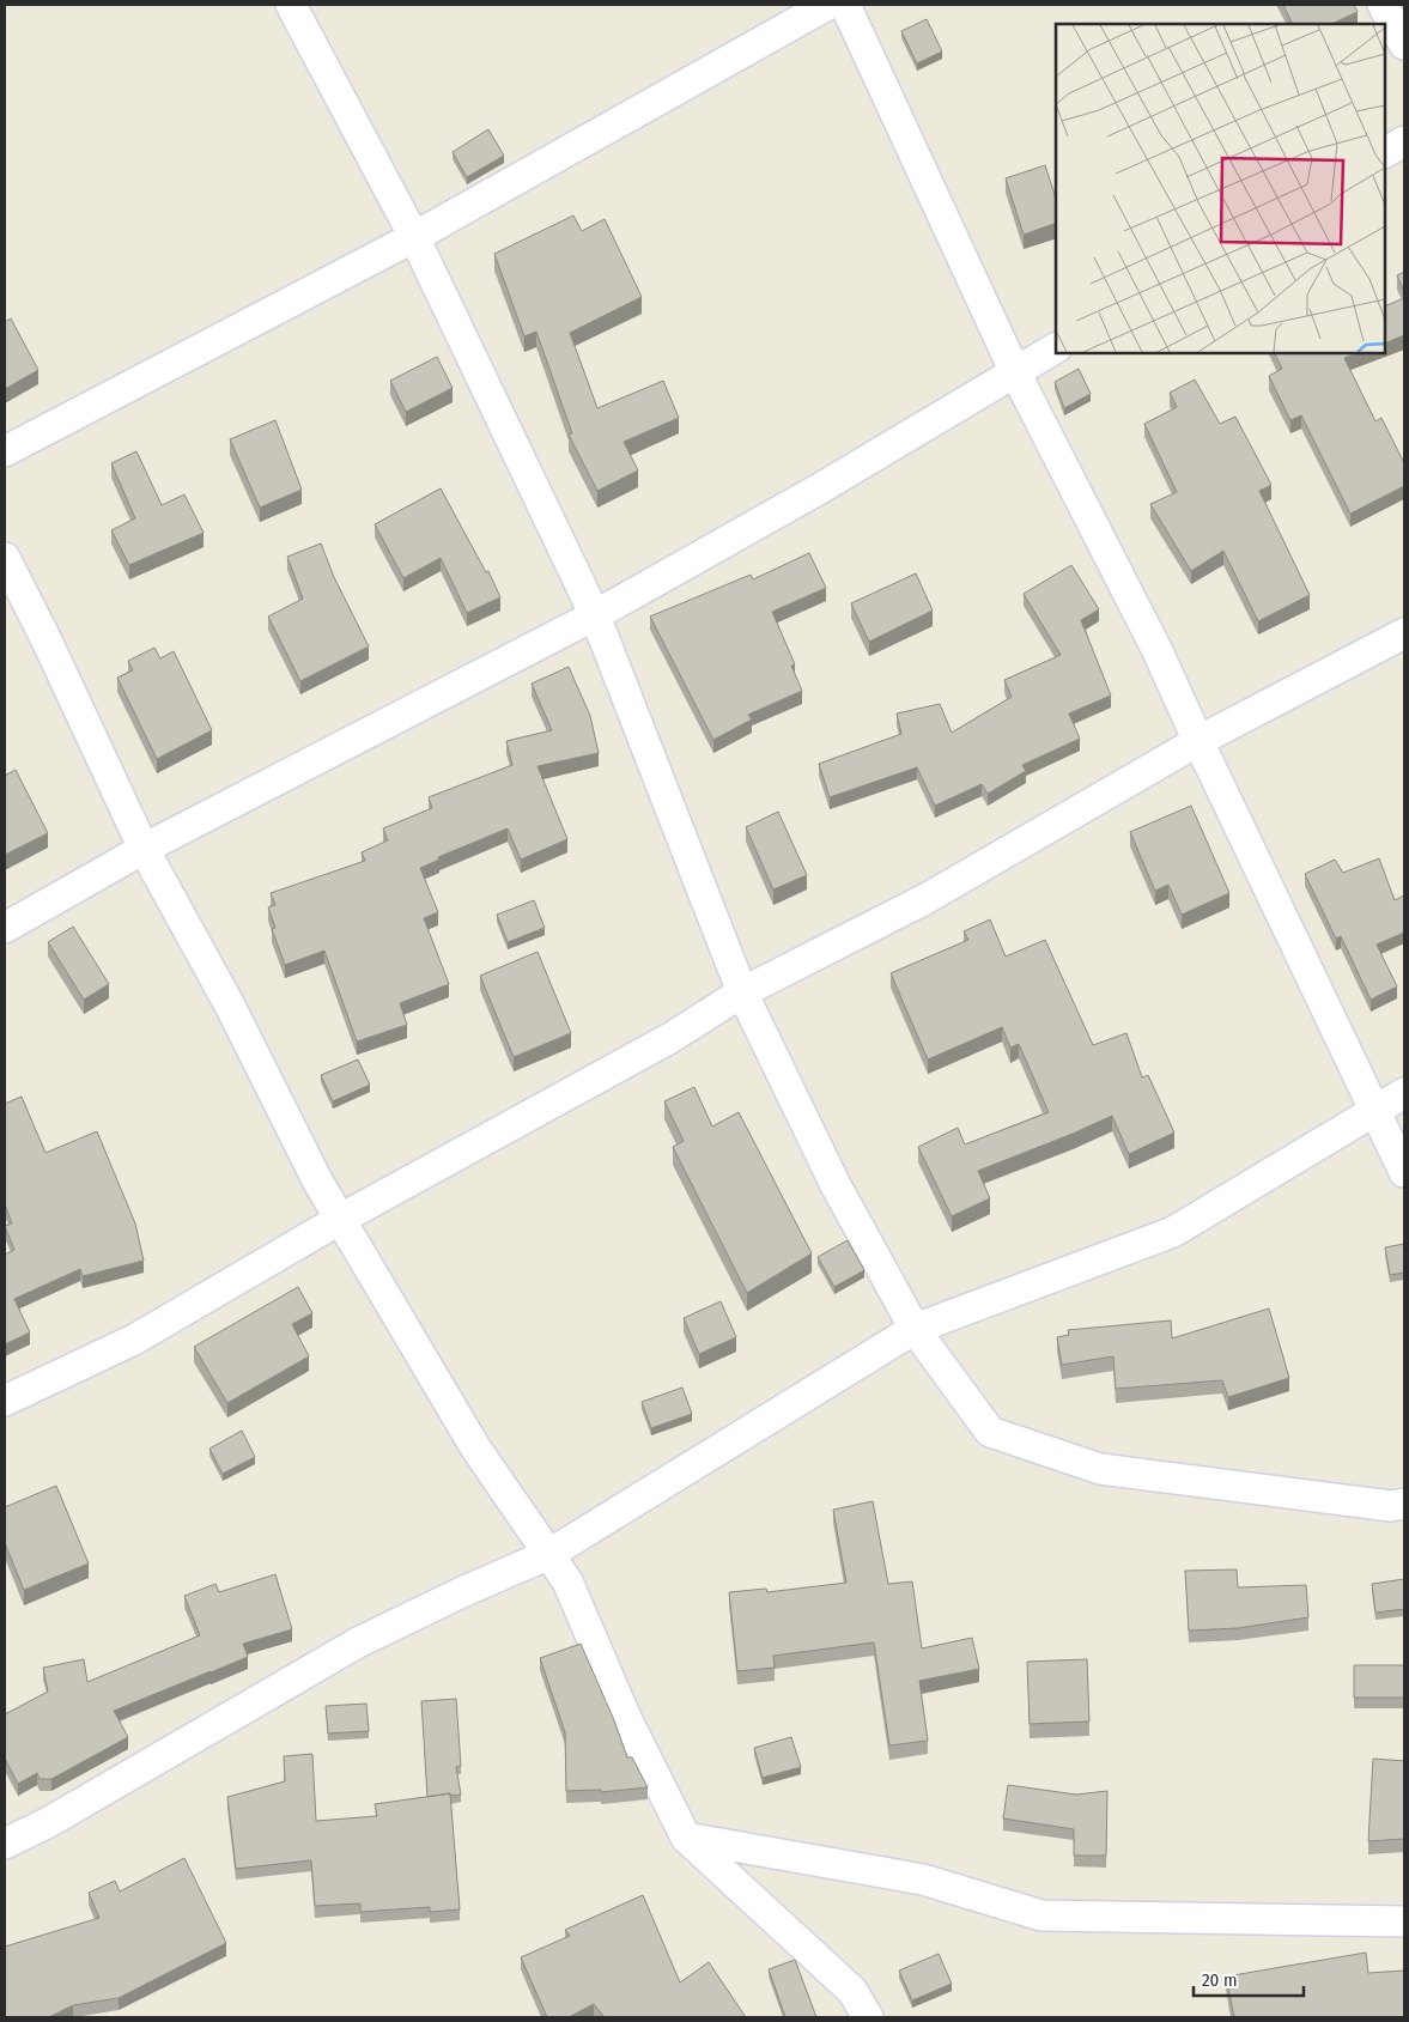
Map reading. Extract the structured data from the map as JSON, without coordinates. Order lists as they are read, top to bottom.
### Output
{
  "scale_bar": "20 m"
}
